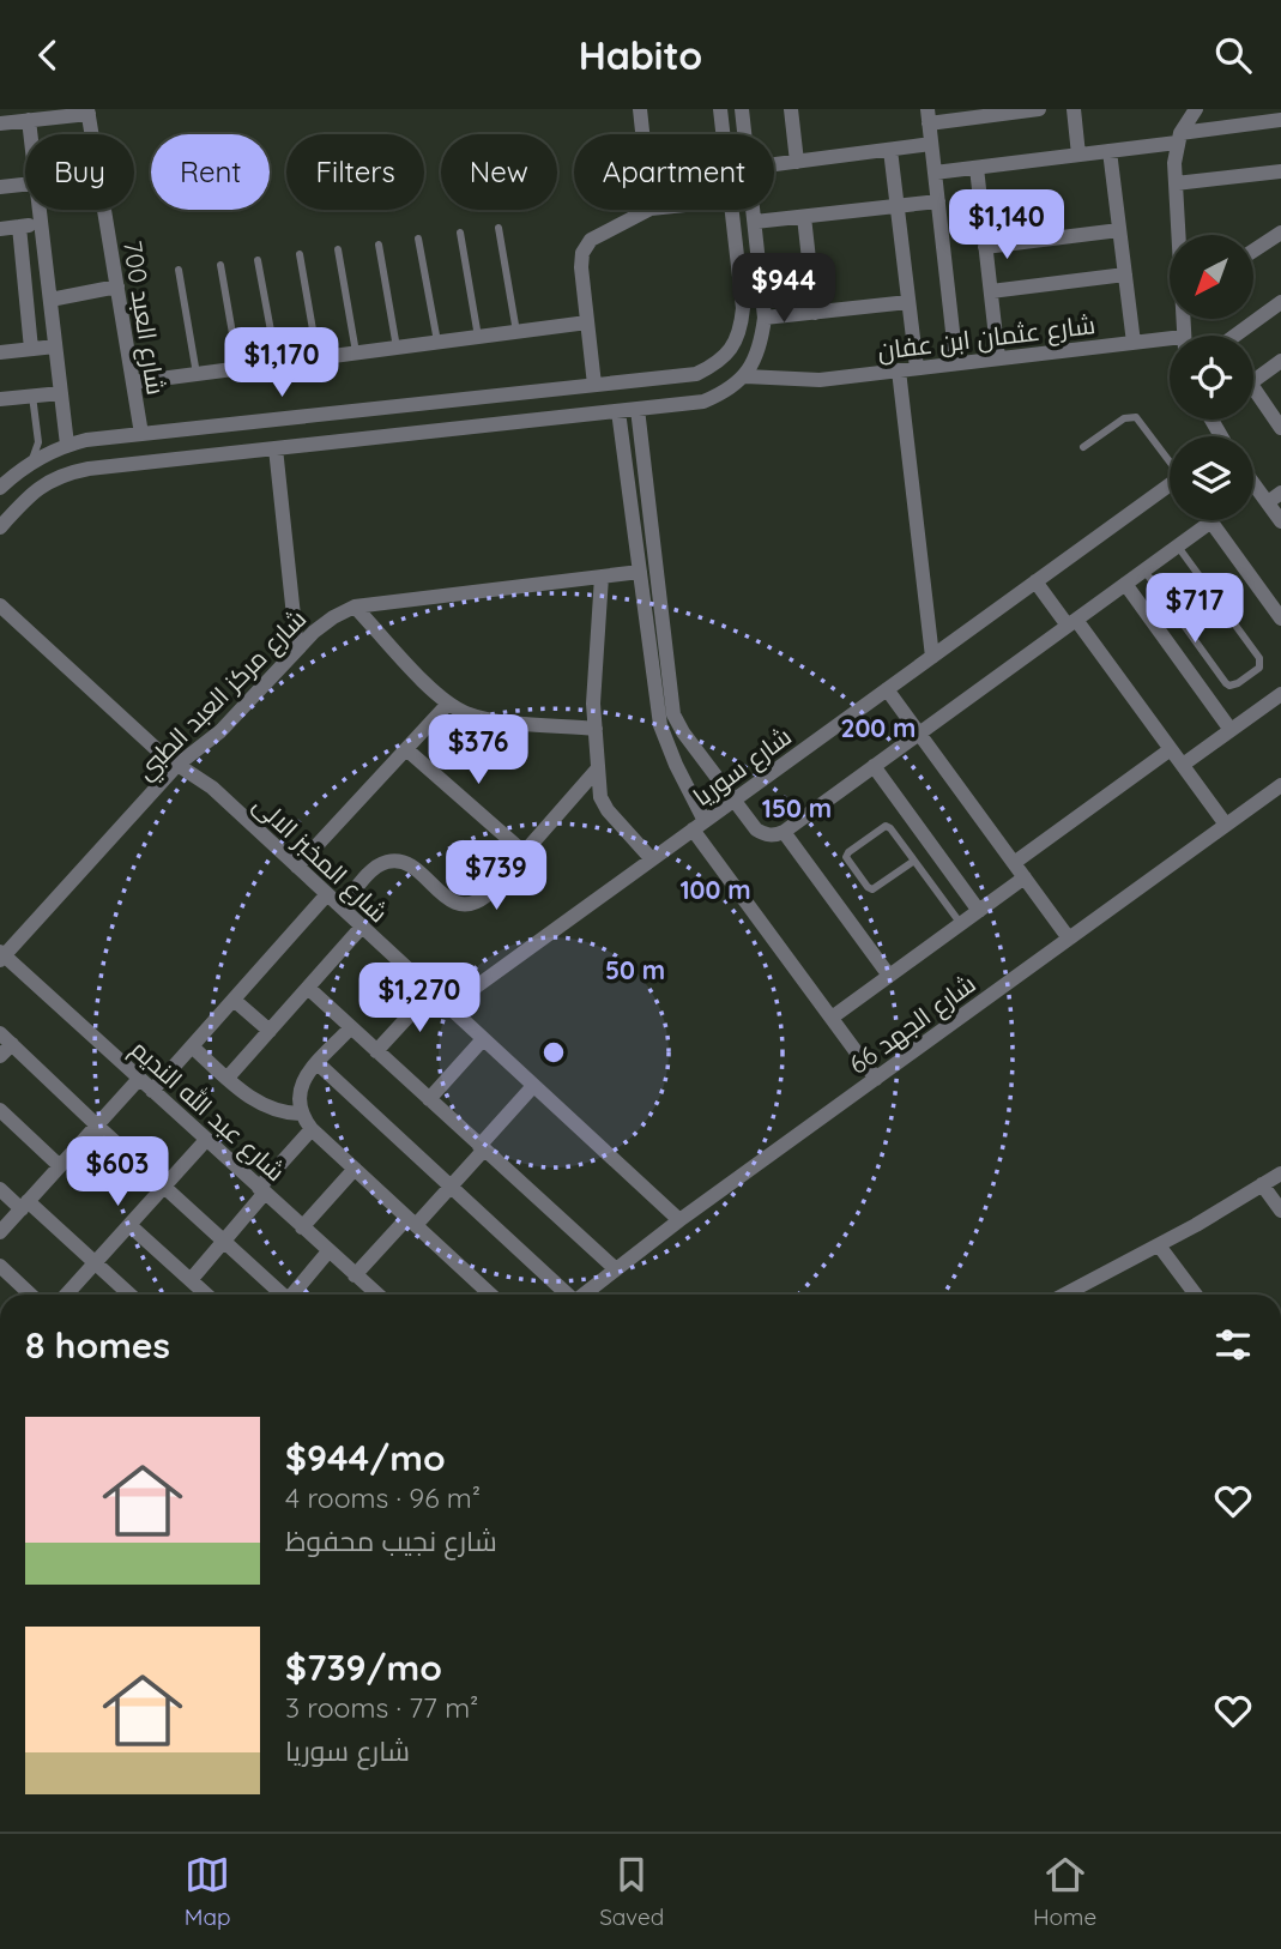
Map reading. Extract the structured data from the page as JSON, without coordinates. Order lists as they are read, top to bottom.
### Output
{
  "streets": {
    "street": [
      "شارع العبد 700",
      "شارع عثمان ابن عفان",
      "شارع مركز العبد الطبي",
      "شارع سوريا",
      "شارع المخبز الالى",
      "شارع الجهد 66",
      "شارع عبد الله النديم"
    ]
  },
  "crossings": [
    ["شارع مركز العبد الطبي", "شارع المخبز الالى"],
    ["شارع مركز العبد الطبي", "شارع عبد الله النديم"],
    ["شارع سوريا", "شارع المخبز الالى"],
    ["شارع المخبز الالى", "شارع الجهد 66"]
  ],
  "north": "bottom left",
  "page": {
    "header": "Habito",
    "chip": [
      "Buy",
      "Rent",
      "Filters",
      "New",
      "Apartment"
    ],
    "price": [
      "$1,140",
      "$944",
      "$1,170",
      "$717",
      "$376",
      "$739",
      "$1,270",
      "$603"
    ],
    "heading": "8 homes",
    "list": [
      {
        "name": "$944/mo",
        "note": "4 rooms · 96 m² · شارع نجيب محفوظ"
      },
      {
        "name": "$739/mo",
        "note": "3 rooms · 77 m² · شارع سوريا"
      }
    ],
    "tabs": ["Map", "Saved", "Home"]
  },
  "rings": [
    "200 m",
    "150 m",
    "100 m",
    "50 m"
  ]
}
